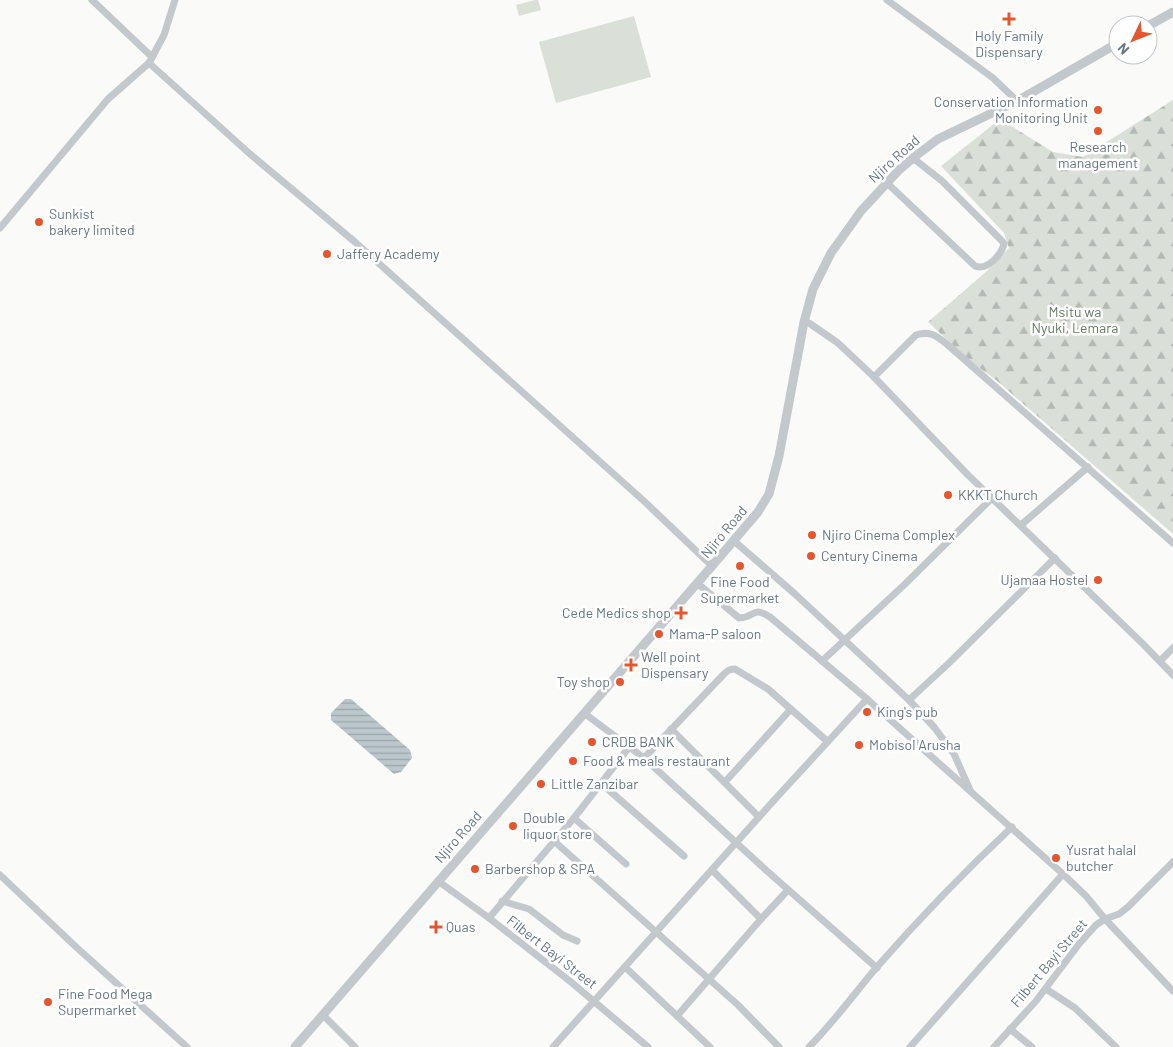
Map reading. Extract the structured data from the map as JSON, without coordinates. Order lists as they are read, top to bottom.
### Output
{
  "streets": {
    "street": ["Njiro Road", "Filbert Bayi Street"]
  },
  "crossings": [
    ["Njiro Road", "Filbert Bayi Street"]
  ],
  "parks": ["Msitu wa Nyuki, Lemara"],
  "places": {
    "health": [
      "Holy Family Dispensary",
      "Cede Medics shop",
      "Well point Dispensary",
      "Quas"
    ],
    "other": [
      "Conservation Information Monitoring Unit",
      "Research management",
      "Sunkist bakery limited",
      "Jaffery Academy",
      "KKKT Church",
      "Njiro Cinema Complex",
      "Century Cinema",
      "Fine Food Supermarket",
      "Ujamaa Hostel",
      "Mama-P saloon",
      "Toy shop",
      "King's pub",
      "CRDB BANK",
      "Mobisol Arusha",
      "Food & meals restaurant",
      "Little Zanzibar",
      "Double liquor store",
      "Yusrat halal butcher",
      "Barbershop & SPA",
      "Fine Food Mega Supermarket"
    ]
  },
  "north": "bottom left"
}
